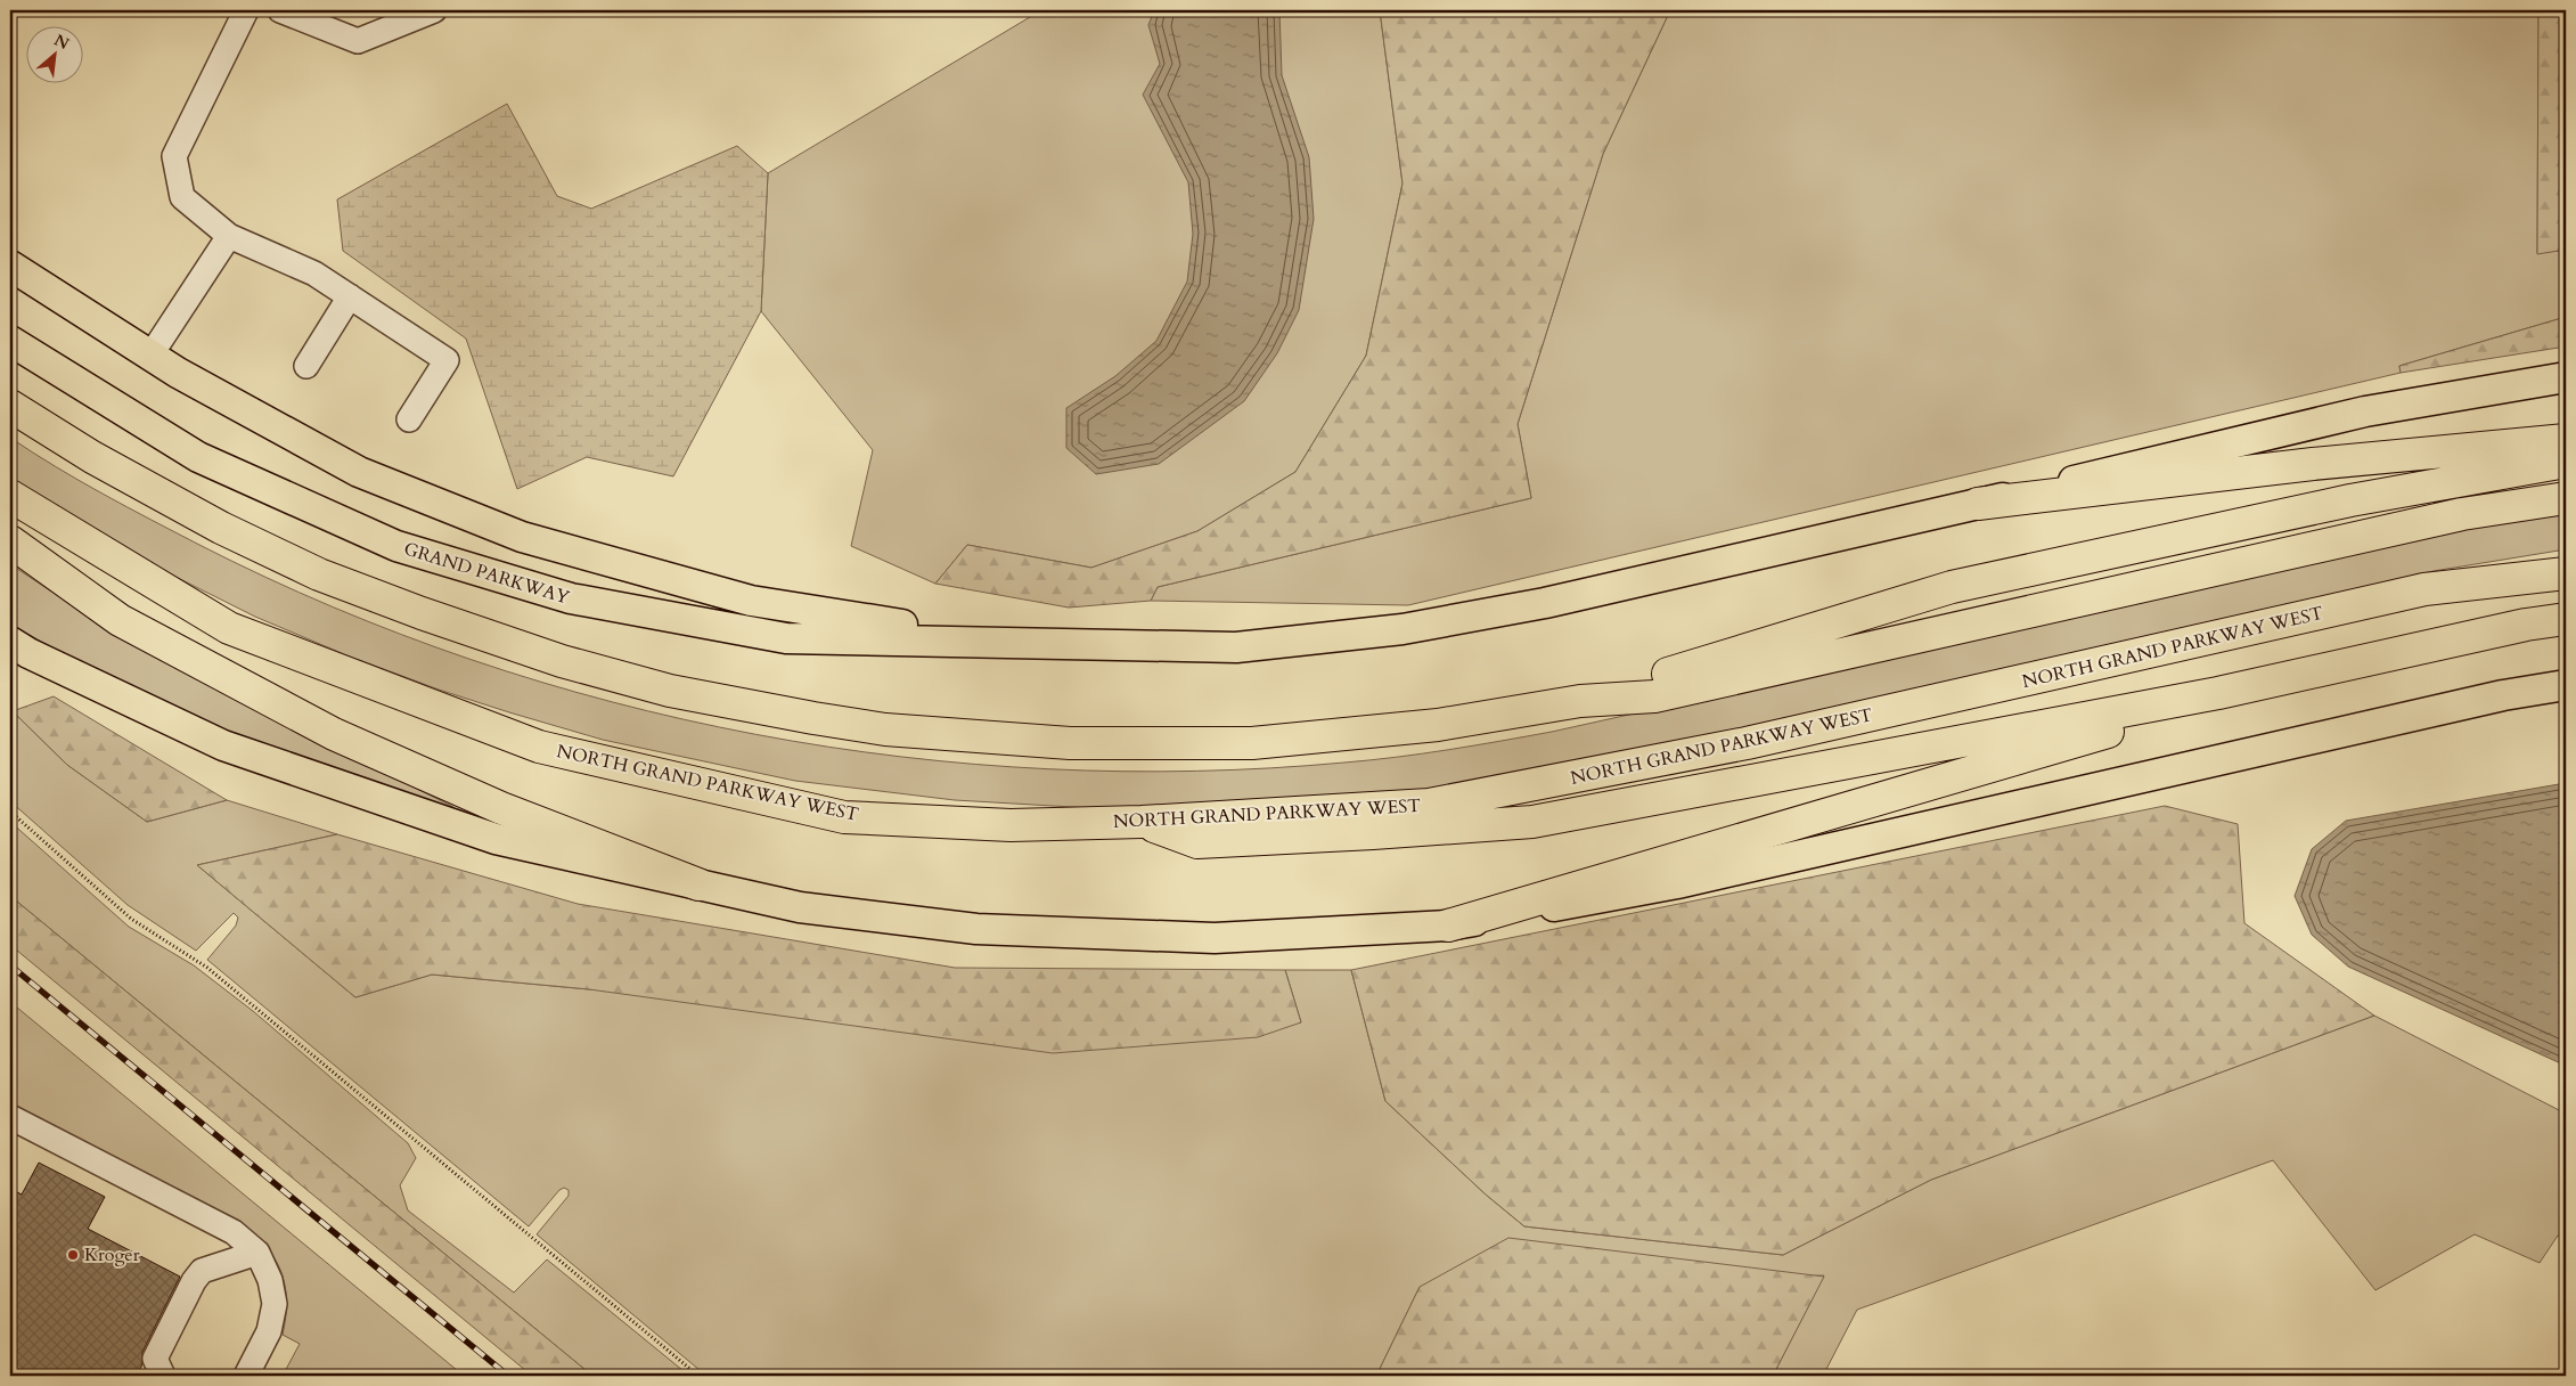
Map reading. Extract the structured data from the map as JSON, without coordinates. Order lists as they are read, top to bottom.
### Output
{
  "streets": {
    "highway": ["NORTH GRAND PARKWAY WEST"],
    "main road": ["GRAND PARKWAY"]
  },
  "places": ["Kroger"],
  "north": "top right"
}
